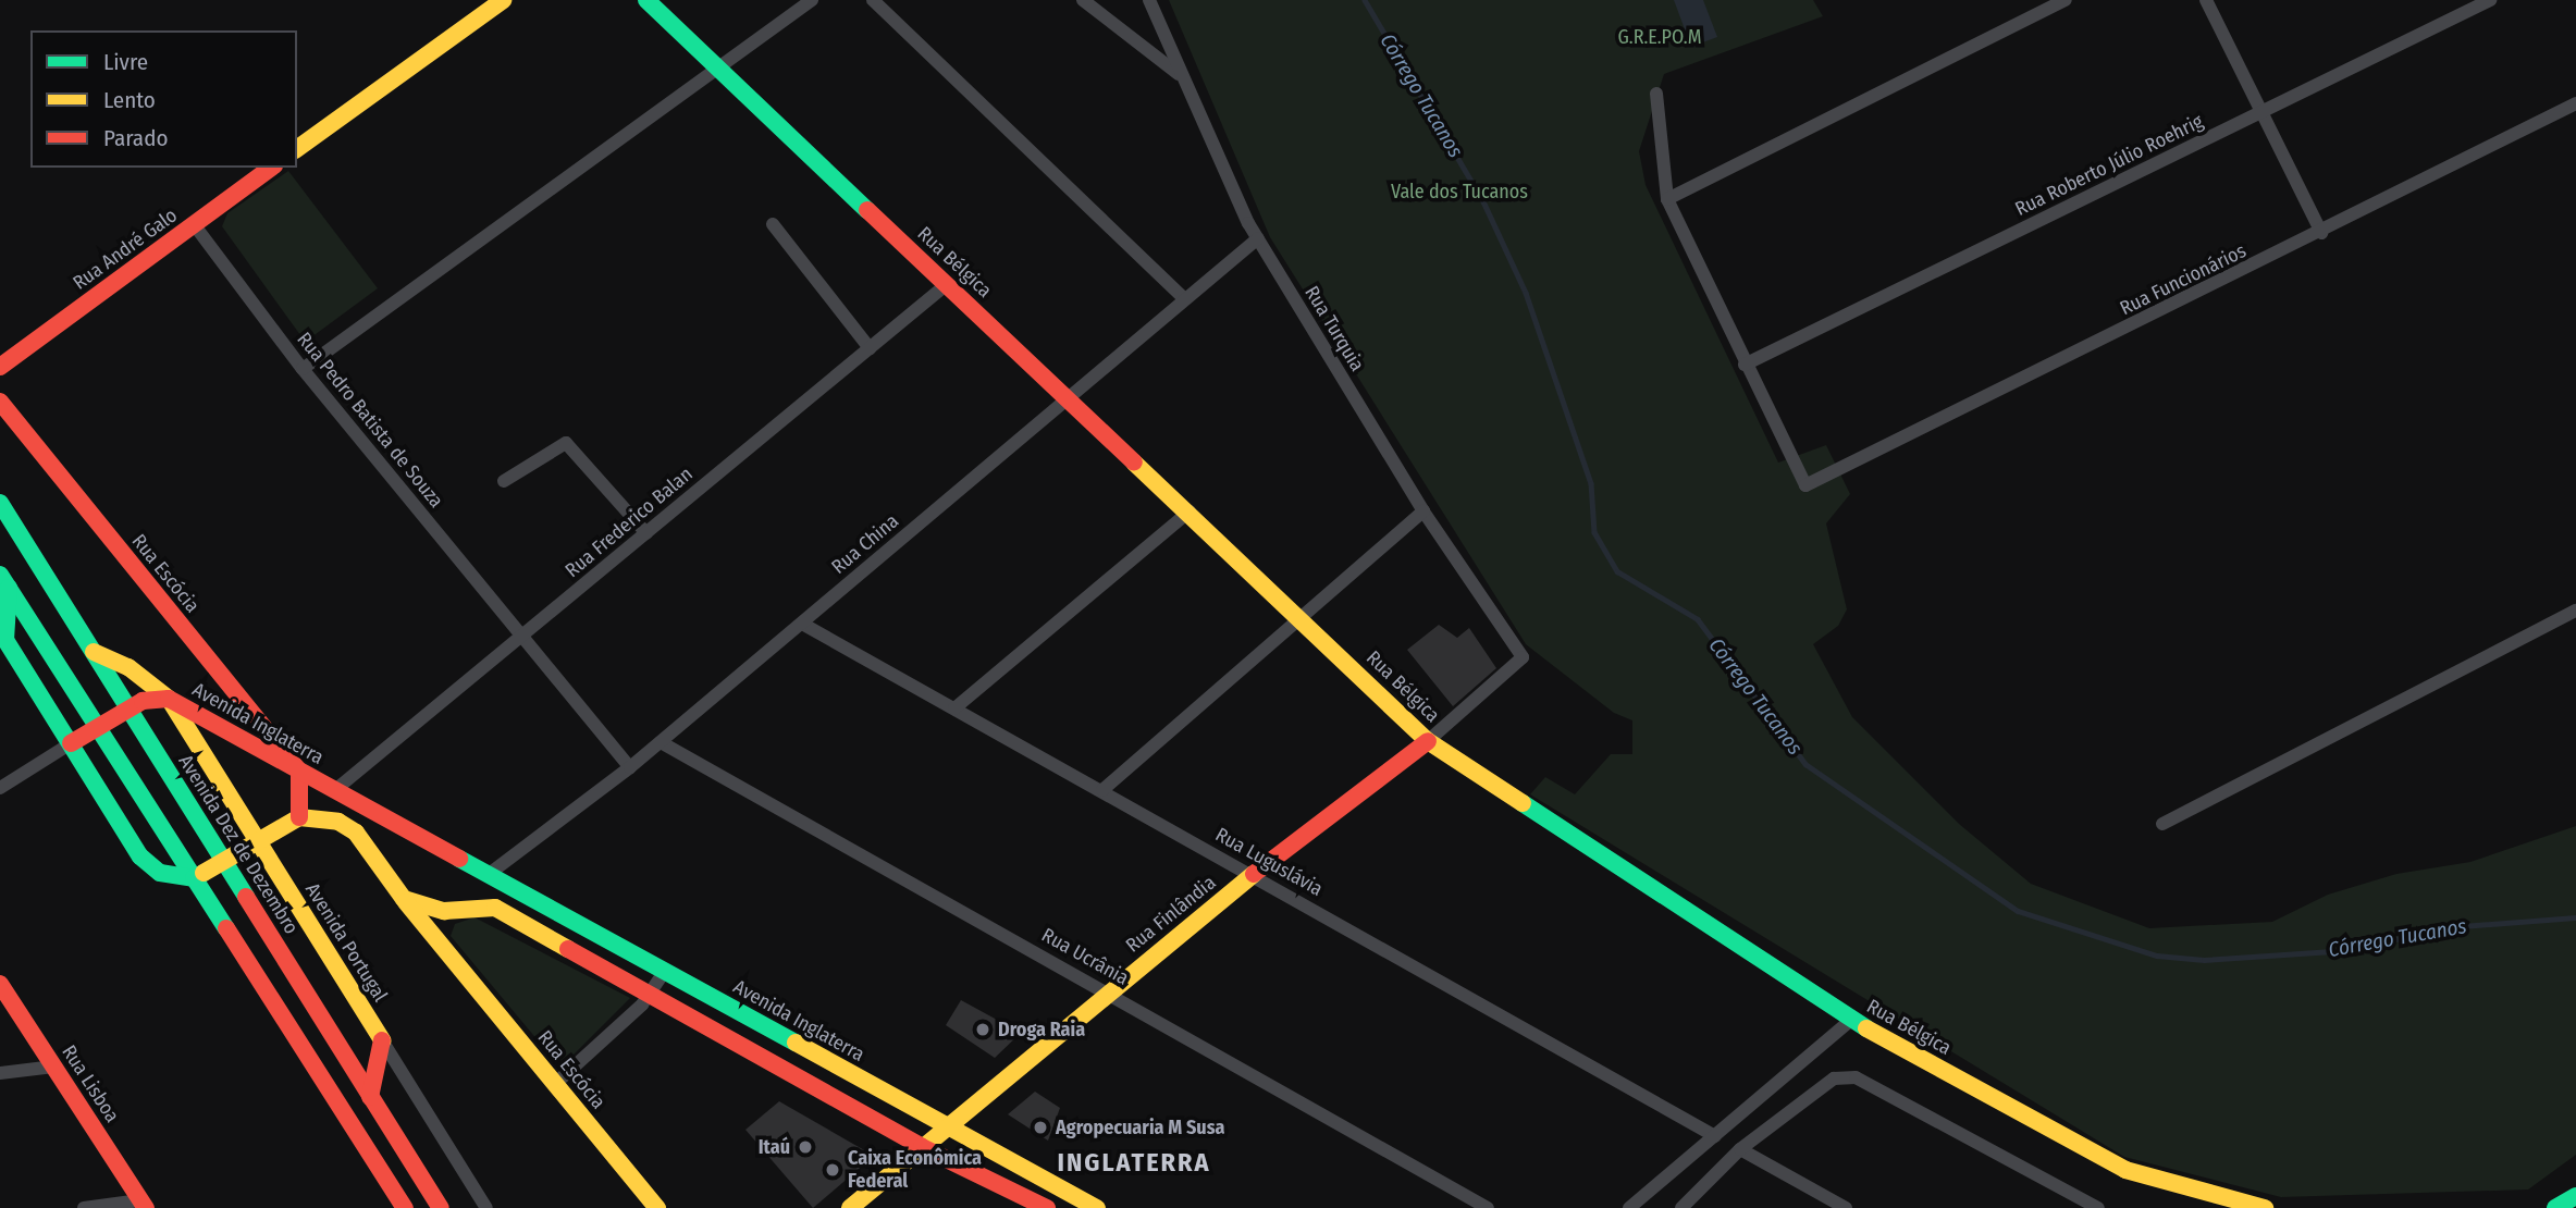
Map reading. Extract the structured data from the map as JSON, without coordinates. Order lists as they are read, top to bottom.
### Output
{
  "streets": {
    "main road": [
      "Rua André Galo",
      "Rua Bélgica",
      "Rua Escócia",
      "Avenida Inglaterra",
      "Avenida Dez de Dezembro",
      "Rua Finlândia",
      "Avenida Portugal",
      "Rua Lisboa"
    ],
    "street": [
      "Rua Roberto Júlio Roehrig",
      "Rua Funcionários",
      "Rua Turquia",
      "Rua Pedro Batista de Souza",
      "Rua Frederico Balan",
      "Rua China",
      "Rua Luguslávia",
      "Rua Ucrânia"
    ]
  },
  "crossings": [
    ["Rua Roberto Júlio Roehrig", "Rua Funcionários"],
    ["Rua André Galo", "Rua Pedro Batista de Souza"],
    ["Rua Bélgica", "Rua Frederico Balan"],
    ["Rua Bélgica", "Rua China"],
    ["Rua Bélgica", "Rua Finlândia"],
    ["Rua Turquia", "Rua China"],
    ["Rua Turquia", "Rua Finlândia"],
    ["Rua Pedro Batista de Souza", "Rua Frederico Balan"],
    ["Rua Pedro Batista de Souza", "Rua China"],
    ["Rua Frederico Balan", "Avenida Inglaterra"],
    ["Rua China", "Avenida Inglaterra"],
    ["Rua China", "Rua Luguslávia"],
    ["Rua China", "Rua Ucrânia"],
    ["Rua Escócia", "Avenida Inglaterra"],
    ["Avenida Inglaterra", "Avenida Dez de Dezembro"],
    ["Avenida Inglaterra", "Rua Finlândia"],
    ["Avenida Inglaterra", "Avenida Portugal"],
    ["Rua Luguslávia", "Rua Finlândia"],
    ["Rua Finlândia", "Rua Ucrânia"]
  ],
  "districts": ["INGLATERRA"],
  "water": ["Córrego Tucanos"],
  "parks": ["G.R.E.PO.M", "Vale dos Tucanos"],
  "places": [
    "Droga Raia",
    "Agropecuaria M Susa",
    "Itaú",
    "Caixa Econômica Federal"
  ],
  "legend": ["Livre", "Lento", "Parado"]
}
